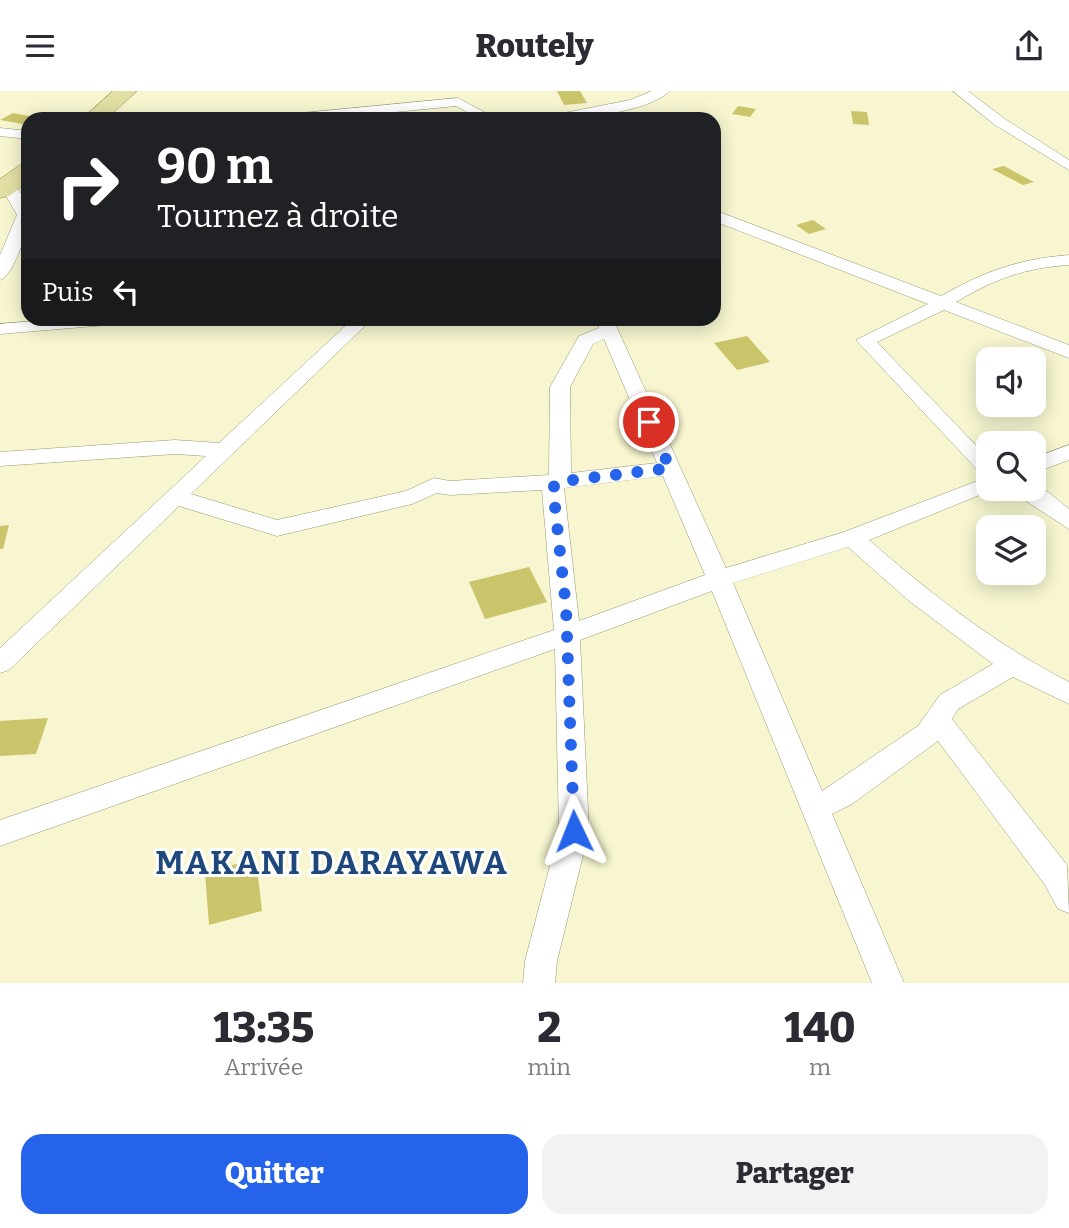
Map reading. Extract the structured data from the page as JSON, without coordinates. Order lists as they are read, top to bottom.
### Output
{
  "districts": ["MAKANI DARAYAWA"],
  "page": {
    "header": "Routely",
    "turn": ["90 m", "Tournez à droite"],
    "then": "Puis",
    "eta": [
      "13:35",
      "Arrivée",
      "2",
      "min",
      "140",
      "m"
    ],
    "buttons": ["Quitter", "Partager"]
  }
}
